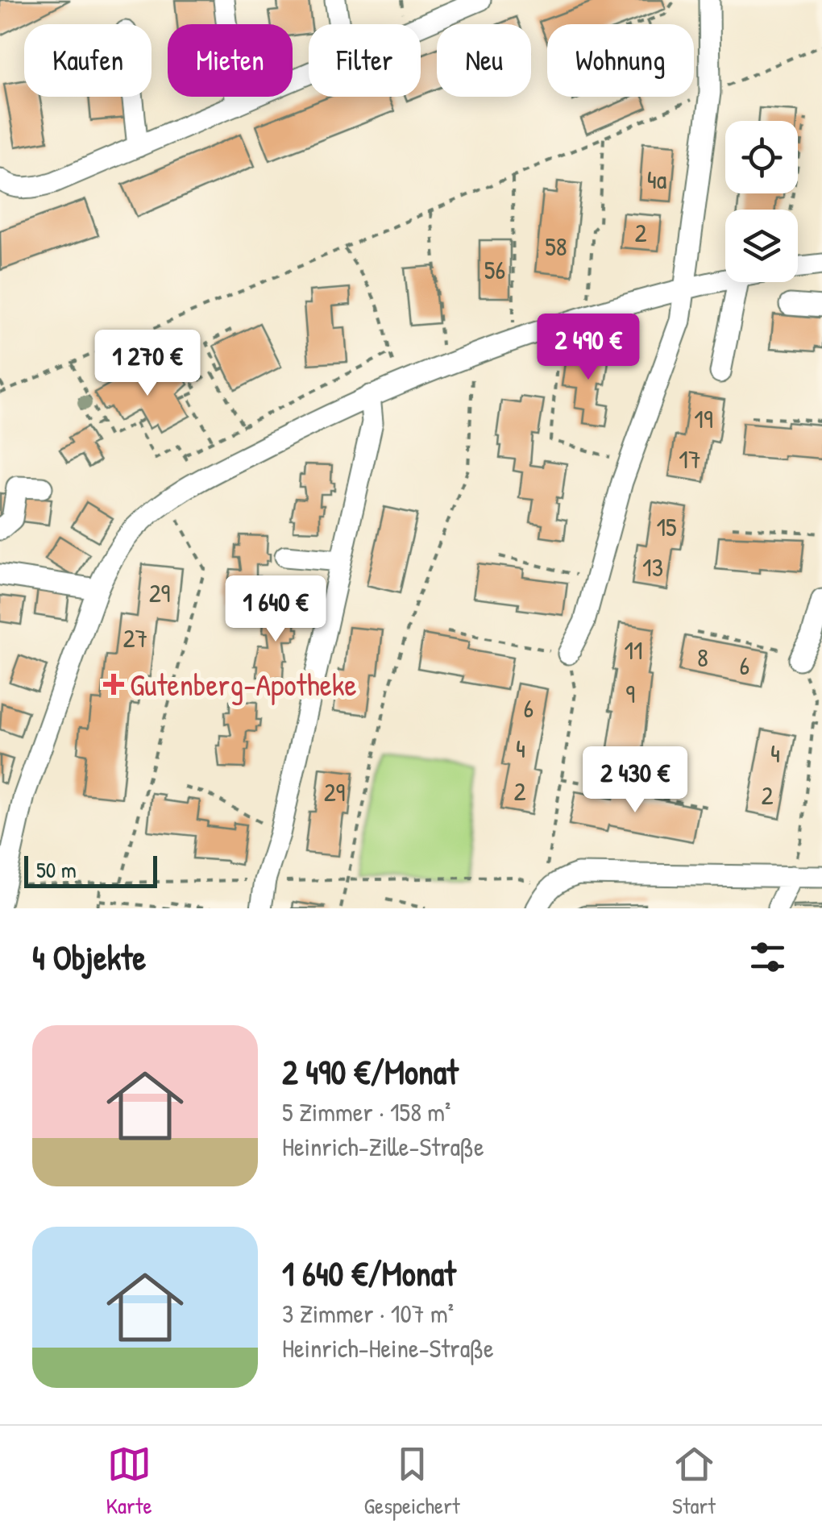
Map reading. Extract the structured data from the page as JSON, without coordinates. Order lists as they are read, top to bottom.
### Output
{
  "places": {
    "health": ["Gutenberg-Apotheke"]
  },
  "house_numbers": [
    "4a",
    "2",
    "58",
    "56",
    "19",
    "17",
    "15",
    "13",
    "29",
    "27",
    "11",
    "8",
    "6",
    "9",
    "6",
    "4",
    "4",
    "2",
    "29",
    "2"
  ],
  "scale_bar": "50 m",
  "page": {
    "chip": [
      "Kaufen",
      "Mieten",
      "Filter",
      "Neu",
      "Wohnung"
    ],
    "price": [
      "2 490 €",
      "1 270 €",
      "1 640 €",
      "2 430 €"
    ],
    "scale": "50 m",
    "heading": "4 Objekte",
    "list": [
      {
        "name": "2 490 €/Monat",
        "note": "5 Zimmer · 158 m² · Heinrich-Zille-Straße"
      },
      {
        "name": "1 640 €/Monat",
        "note": "3 Zimmer · 107 m² · Heinrich-Heine-Straße"
      }
    ],
    "tabs": ["Karte", "Gespeichert", "Start"]
  }
}
